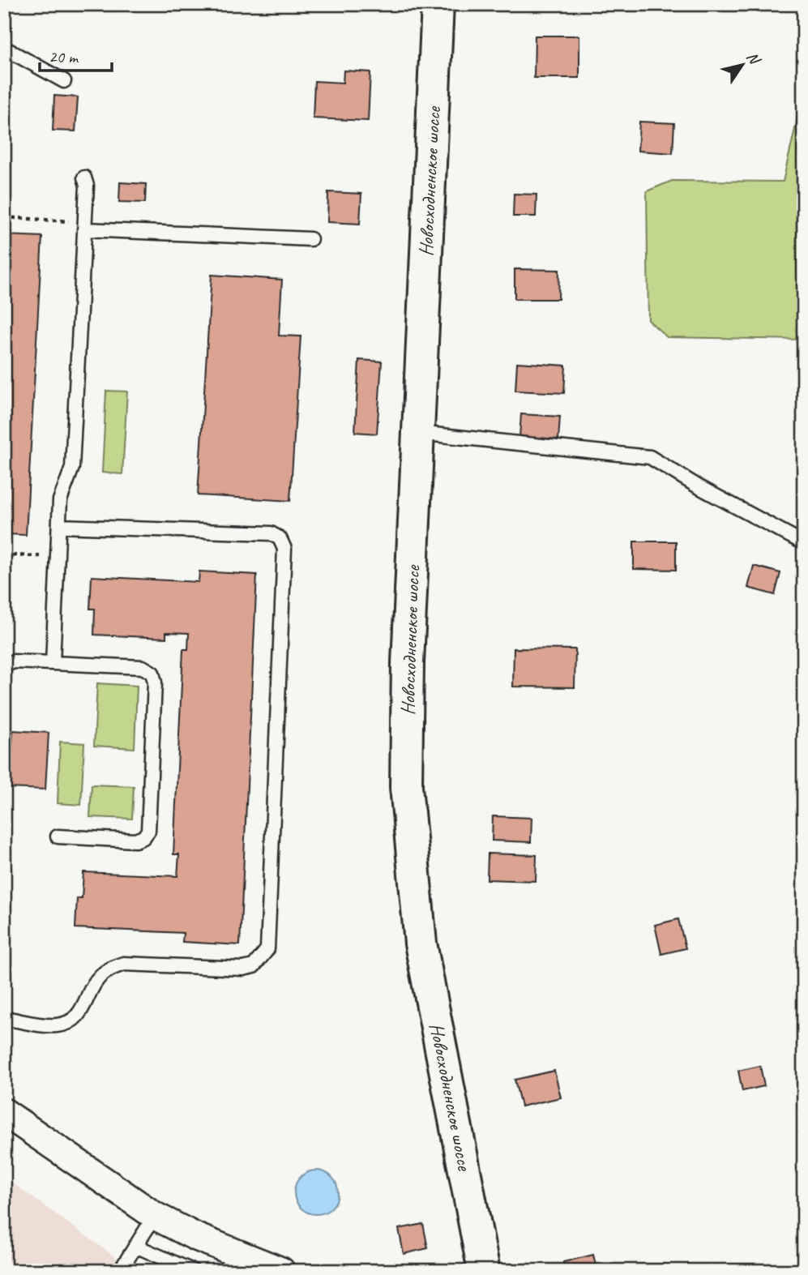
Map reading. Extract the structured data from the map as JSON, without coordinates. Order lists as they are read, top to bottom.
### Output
{
  "streets": {
    "main road": ["Новосходненское шоссе"]
  },
  "scale_bar": "20 m",
  "north": "top right"
}
